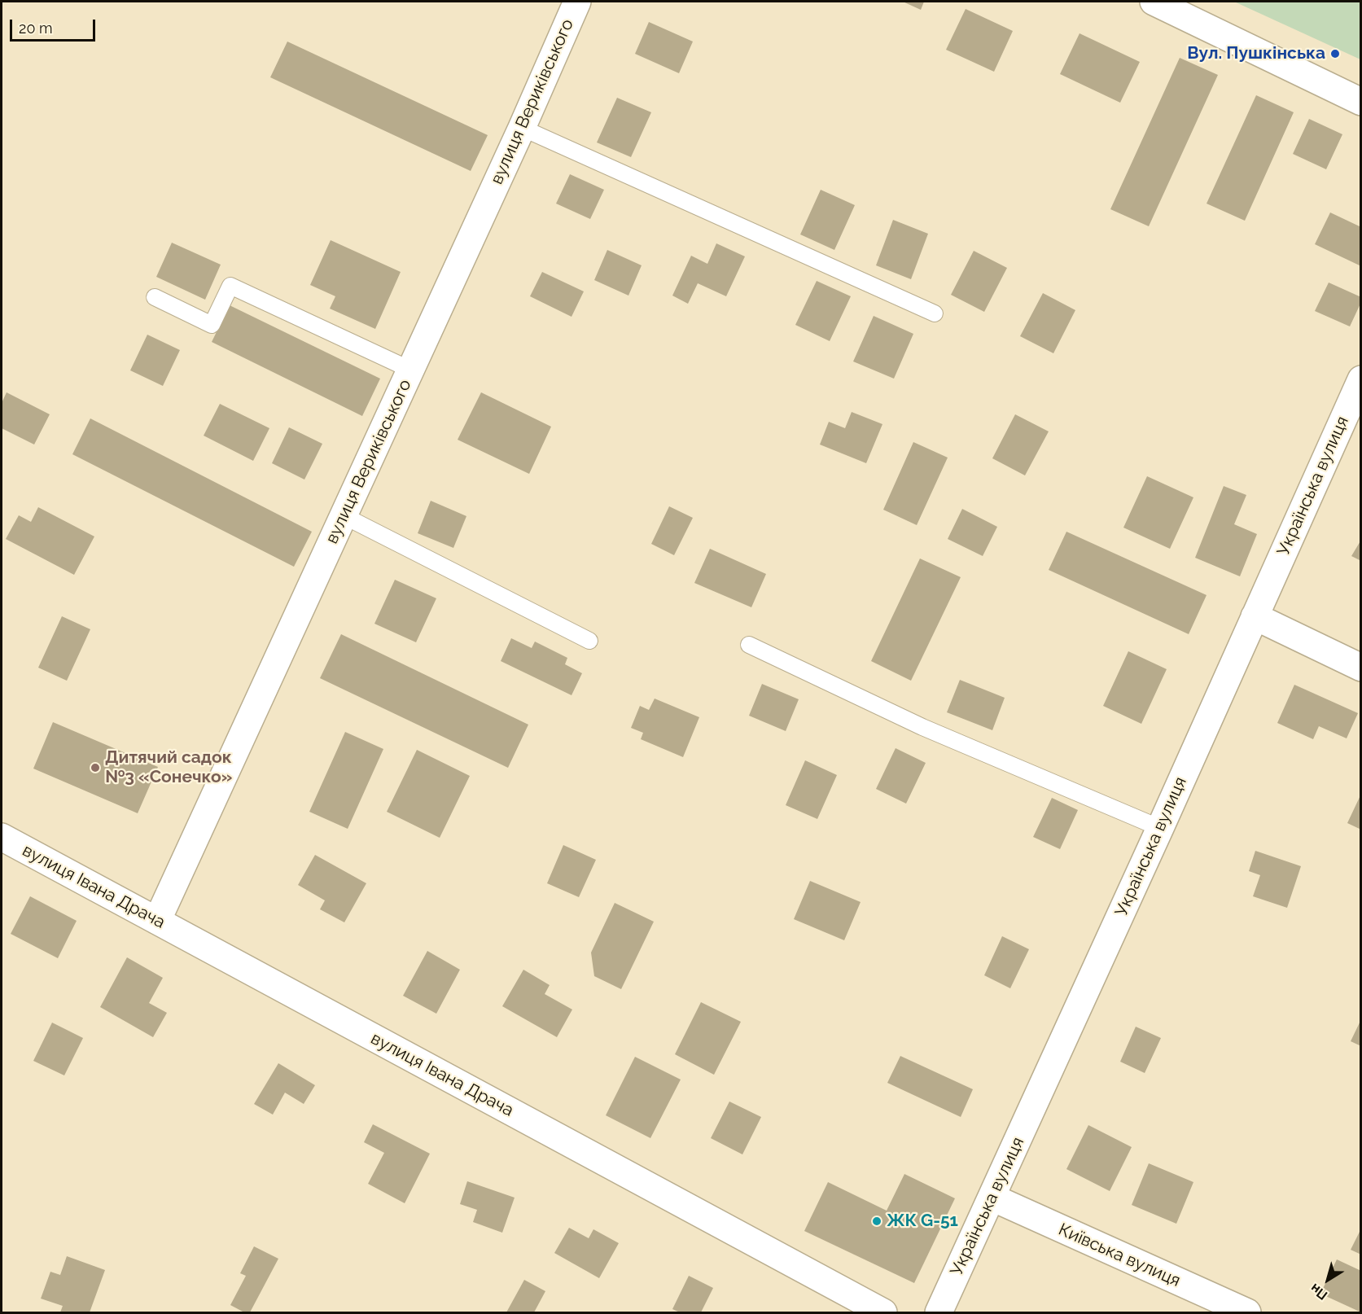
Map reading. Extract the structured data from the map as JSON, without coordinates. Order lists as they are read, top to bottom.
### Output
{
  "streets": {
    "street": [
      "вулиця Вериківського",
      "Українська вулиця",
      "вулиця Івана Драча",
      "Київська вулиця"
    ]
  },
  "crossings": [
    ["вулиця Вериківського", "вулиця Івана Драча"],
    ["Українська вулиця", "Київська вулиця"]
  ],
  "places": ["Вул. Пушкінська", "Дитячий садок №3 «Сонечко»", "ЖК G-51"],
  "scale_bar": "20 m",
  "north": "bottom left"
}
